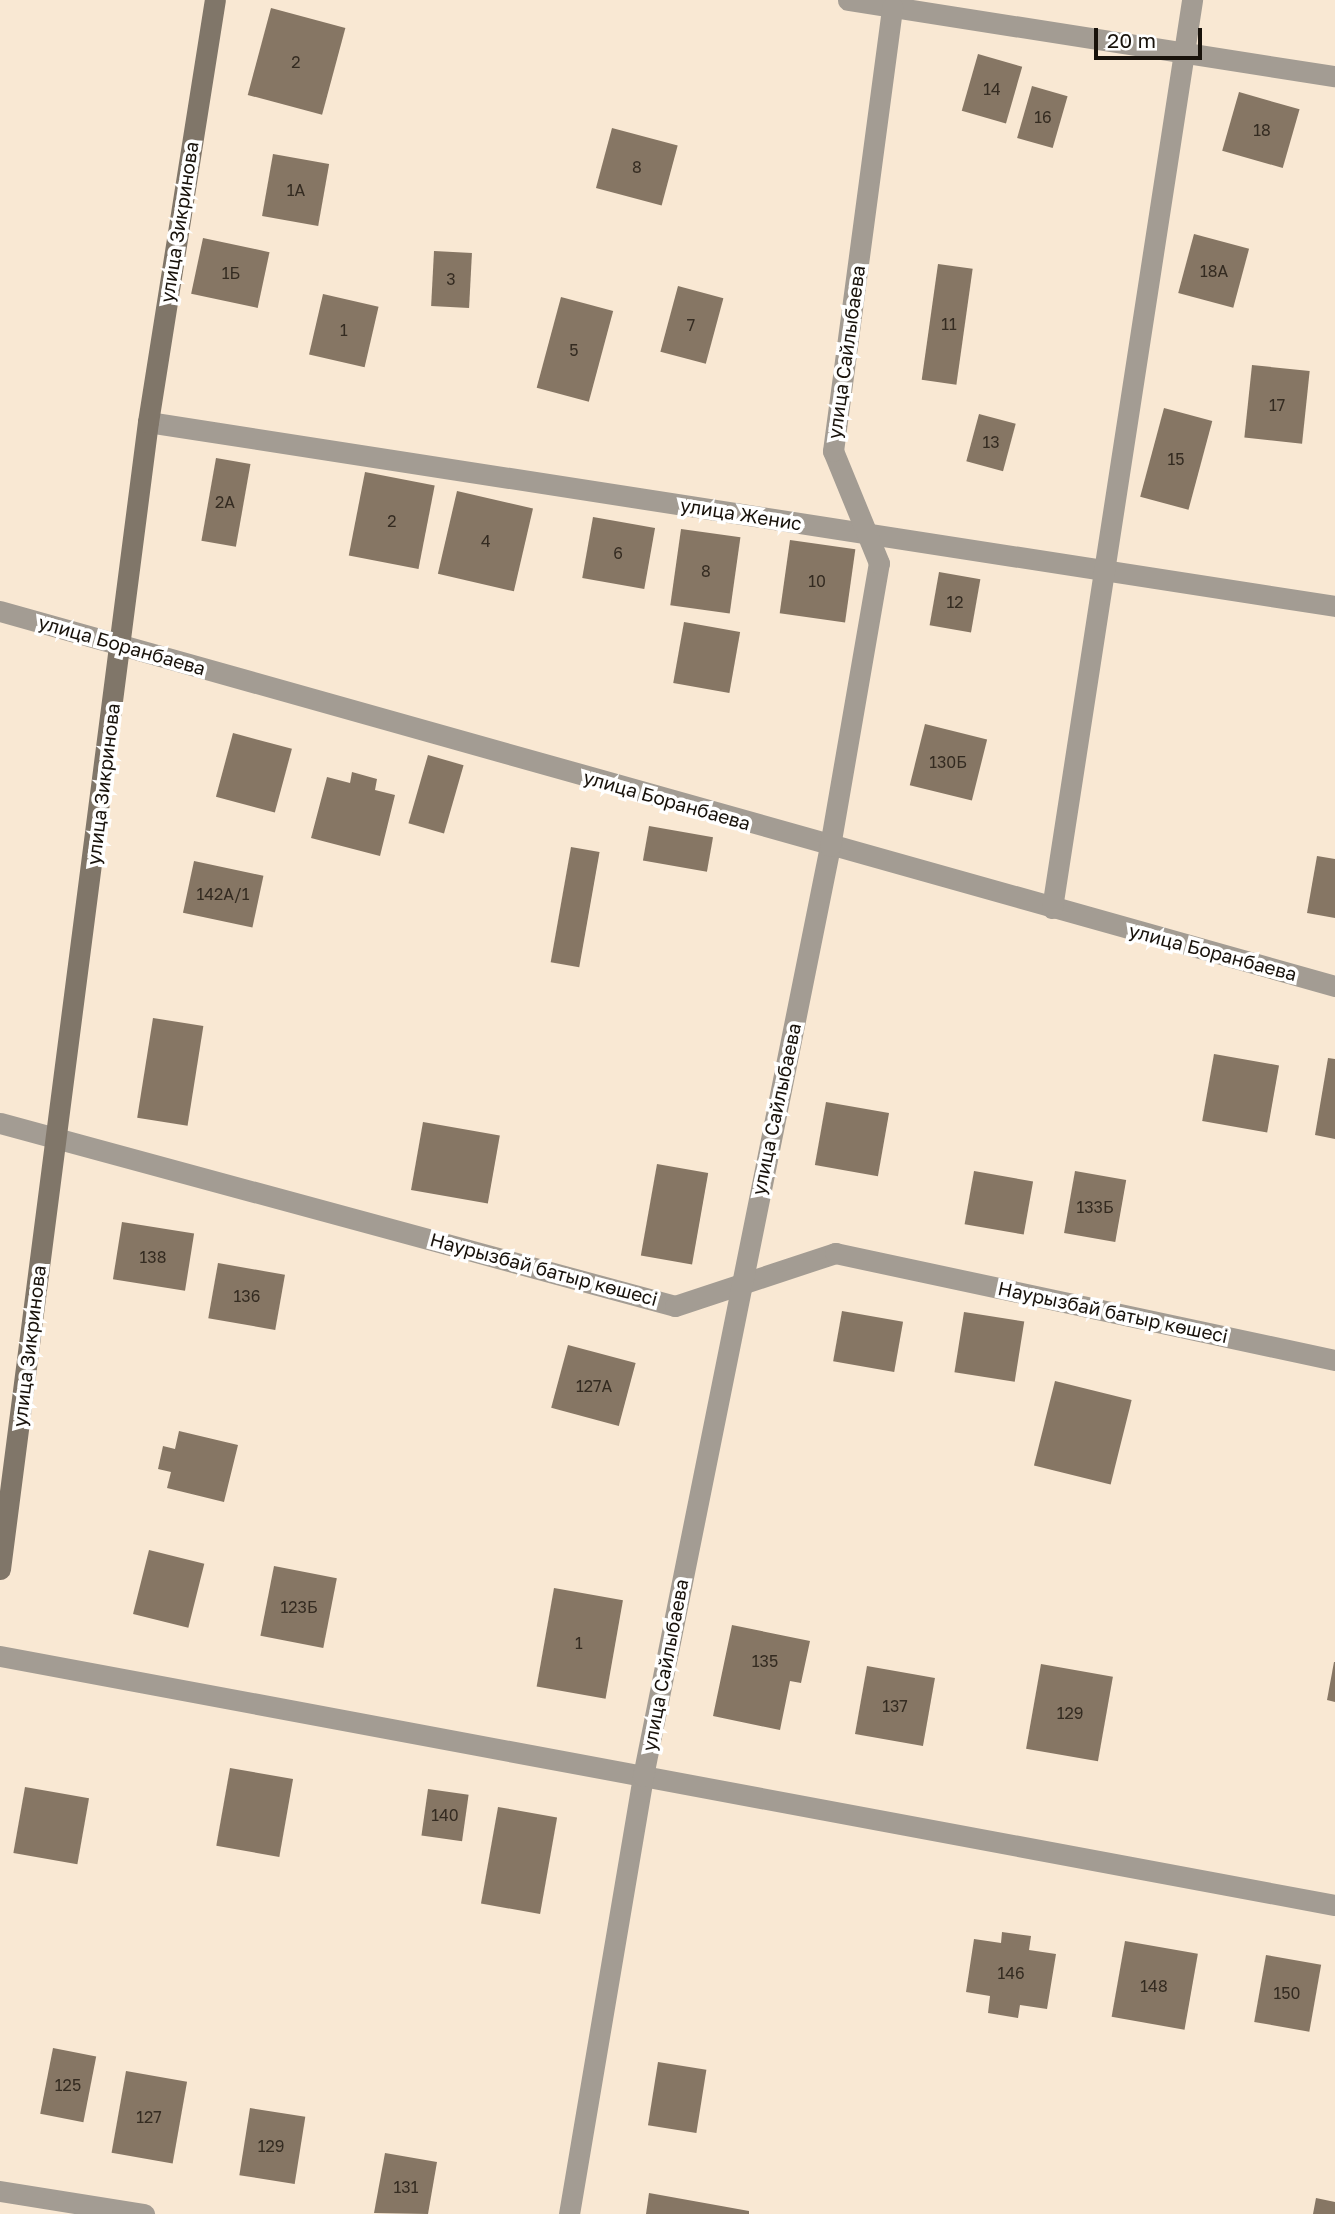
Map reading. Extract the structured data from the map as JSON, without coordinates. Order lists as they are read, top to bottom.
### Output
{
  "streets": {
    "street": [
      "улица Зикринова",
      "улица Сайлыбаева",
      "улица Женис",
      "улица Боранбаева",
      "Наурызбай батыр көшесі"
    ]
  },
  "crossings": [
    ["улица Зикринова", "улица Женис"],
    ["улица Зикринова", "улица Боранбаева"],
    ["улица Зикринова", "Наурызбай батыр көшесі"],
    ["улица Сайлыбаева", "улица Женис"],
    ["улица Сайлыбаева", "улица Боранбаева"],
    ["улица Сайлыбаева", "Наурызбай батыр көшесі"]
  ],
  "house_numbers": [
    "2",
    "14",
    "16",
    "18",
    "8",
    "1А",
    "18А",
    "1Б",
    "3",
    "11",
    "7",
    "1",
    "5",
    "17",
    "13",
    "15",
    "2А",
    "2",
    "4",
    "6",
    "8",
    "10",
    "12",
    "130Б",
    "142А/1",
    "133Б",
    "138",
    "136",
    "127А",
    "123Б",
    "1",
    "135",
    "137",
    "129",
    "140",
    "146",
    "148",
    "150",
    "125",
    "127",
    "129",
    "131"
  ],
  "scale_bar": "20 m"
}
